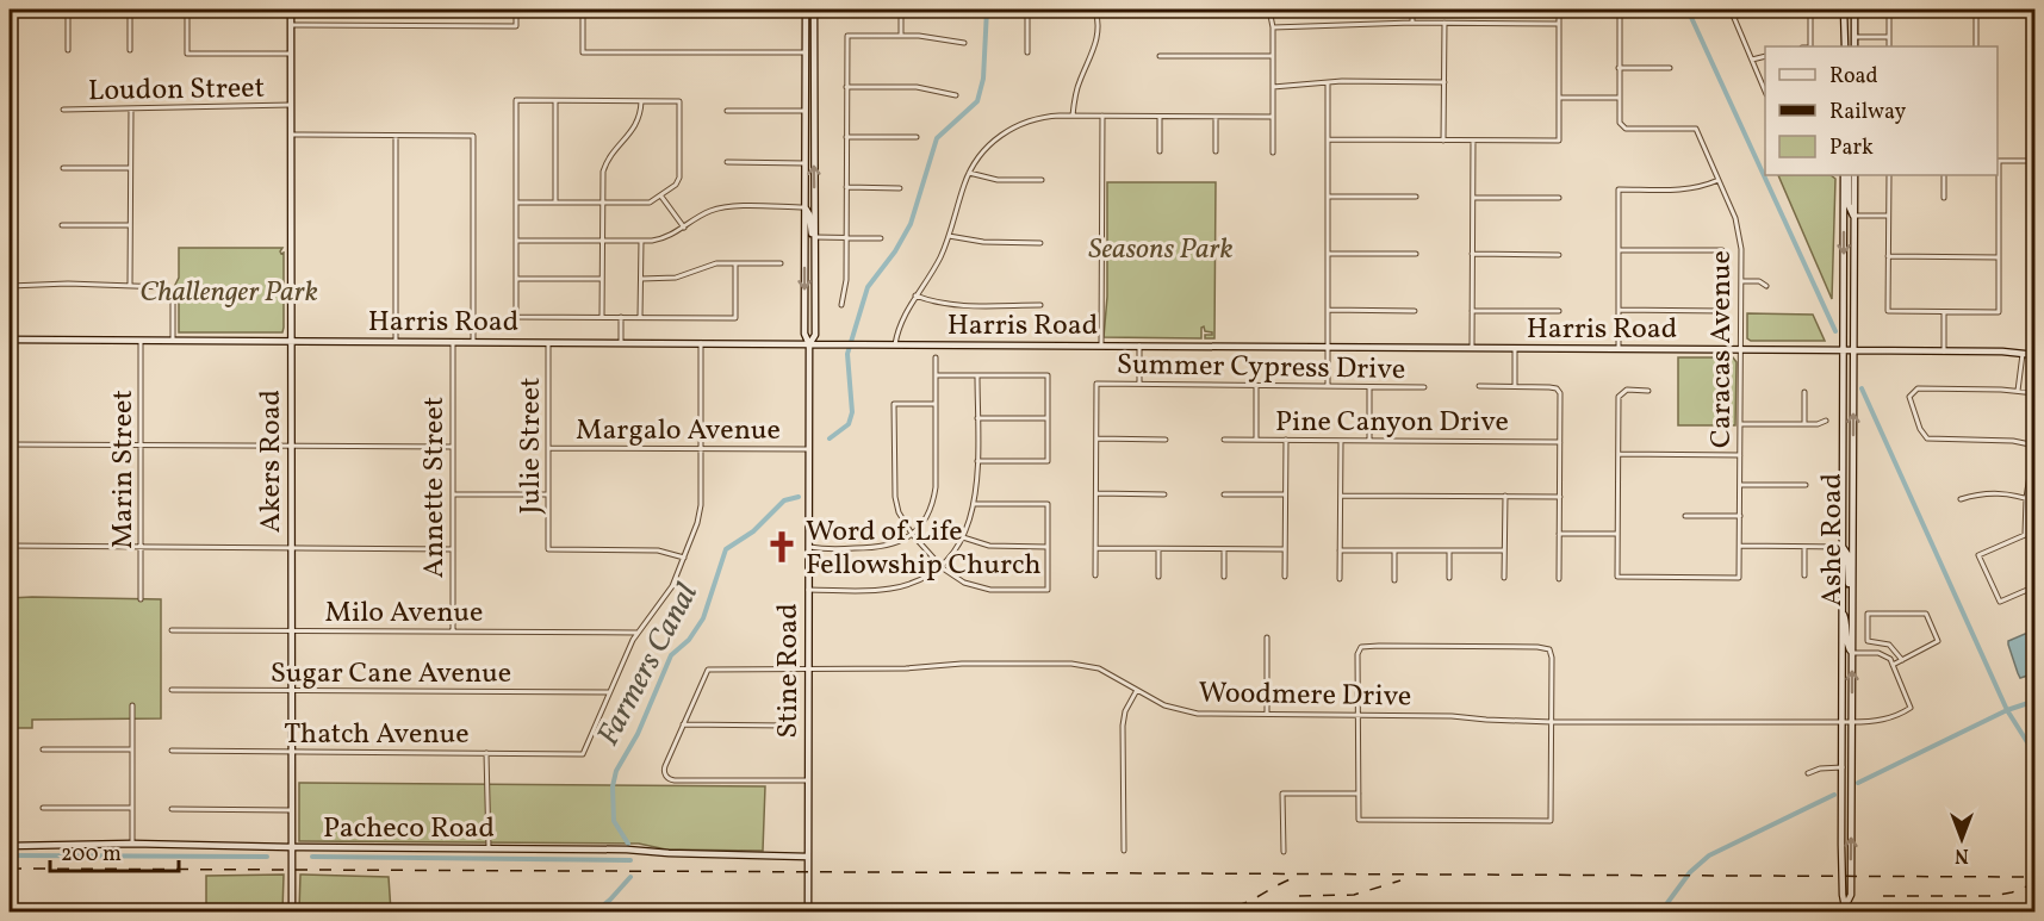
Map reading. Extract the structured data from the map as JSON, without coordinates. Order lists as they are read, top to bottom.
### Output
{
  "streets": {
    "street": [
      "Loudon Street",
      "Harris Road",
      "Caracas Avenue",
      "Summer Cypress Drive",
      "Pine Canyon Drive",
      "Margalo Avenue",
      "Julie Street",
      "Akers Road",
      "Marin Street",
      "Annette Street",
      "Ashe Road",
      "Milo Avenue",
      "Stine Road",
      "Sugar Cane Avenue",
      "Woodmere Drive",
      "Thatch Avenue",
      "Pacheco Road"
    ]
  },
  "crossings": [
    ["Loudon Street", "Akers Road"],
    ["Harris Road", "Caracas Avenue"],
    ["Harris Road", "Julie Street"],
    ["Harris Road", "Akers Road"],
    ["Harris Road", "Marin Street"],
    ["Harris Road", "Annette Street"],
    ["Harris Road", "Ashe Road"],
    ["Harris Road", "Stine Road"],
    ["Margalo Avenue", "Julie Street"],
    ["Margalo Avenue", "Stine Road"],
    ["Akers Road", "Milo Avenue"],
    ["Akers Road", "Sugar Cane Avenue"],
    ["Akers Road", "Thatch Avenue"],
    ["Akers Road", "Pacheco Road"],
    ["Annette Street", "Milo Avenue"],
    ["Ashe Road", "Woodmere Drive"],
    ["Stine Road", "Woodmere Drive"],
    ["Stine Road", "Pacheco Road"],
    ["Sugar Cane Avenue", "Thatch Avenue"]
  ],
  "water": ["Farmers Canal"],
  "parks": ["Seasons Park", "Challenger Park"],
  "places": {
    "church": ["Word of Life Fellowship Church"]
  },
  "legend": ["Road", "Railway", "Park"],
  "scale_bar": "200 m",
  "north": "bottom"
}
